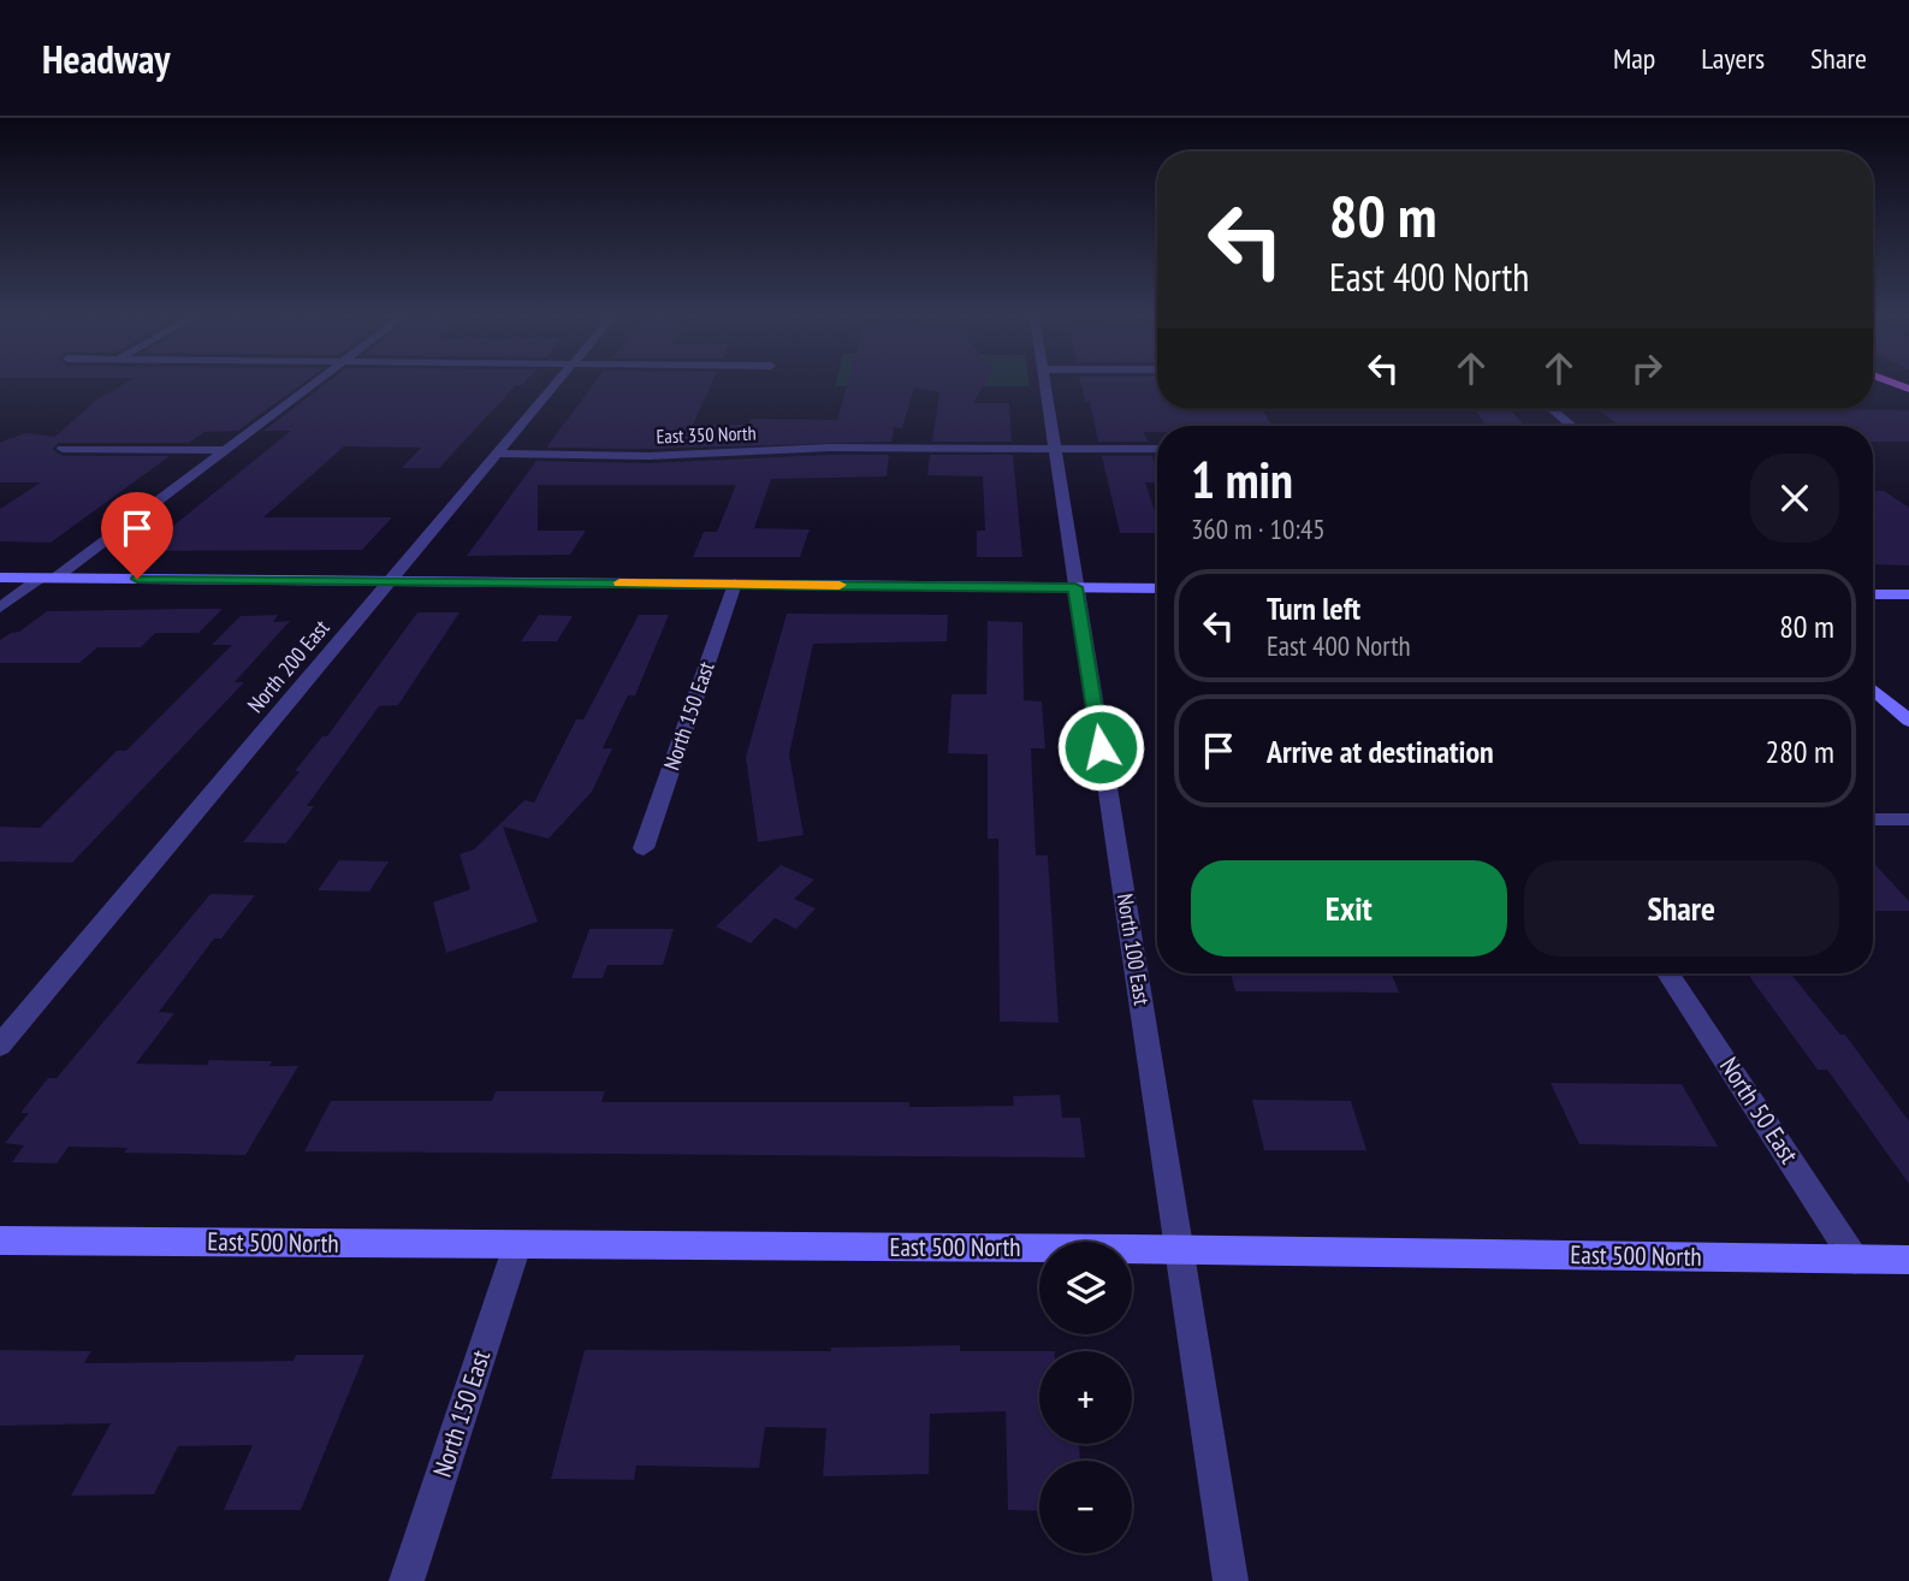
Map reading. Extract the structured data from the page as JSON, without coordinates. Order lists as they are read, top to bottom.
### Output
{
  "streets": {
    "main road": ["East 500 North"],
    "street": [
      "East 350 North",
      "North 200 East",
      "North 150 East",
      "North 100 East",
      "North 50 East"
    ]
  },
  "crossings": [
    ["East 350 North", "North 200 East"],
    ["East 350 North", "North 100 East"],
    ["North 150 East", "East 500 North"],
    ["North 100 East", "East 500 North"],
    ["North 50 East", "East 500 North"]
  ],
  "page": {
    "header": "Headway",
    "nav": ["Map", "Layers", "Share"],
    "turn": ["80 m", "East 400 North"],
    "heading": ["1 min", "360 m · 10:45"],
    "list": [
      {
        "name": "Turn left",
        "note": "East 400 North",
        "value": "80 m"
      },
      {
        "name": "Arrive at destination",
        "value": "280 m"
      }
    ],
    "buttons": ["Exit", "Share"],
    "map_buttons": ["+", "−"]
  }
}
